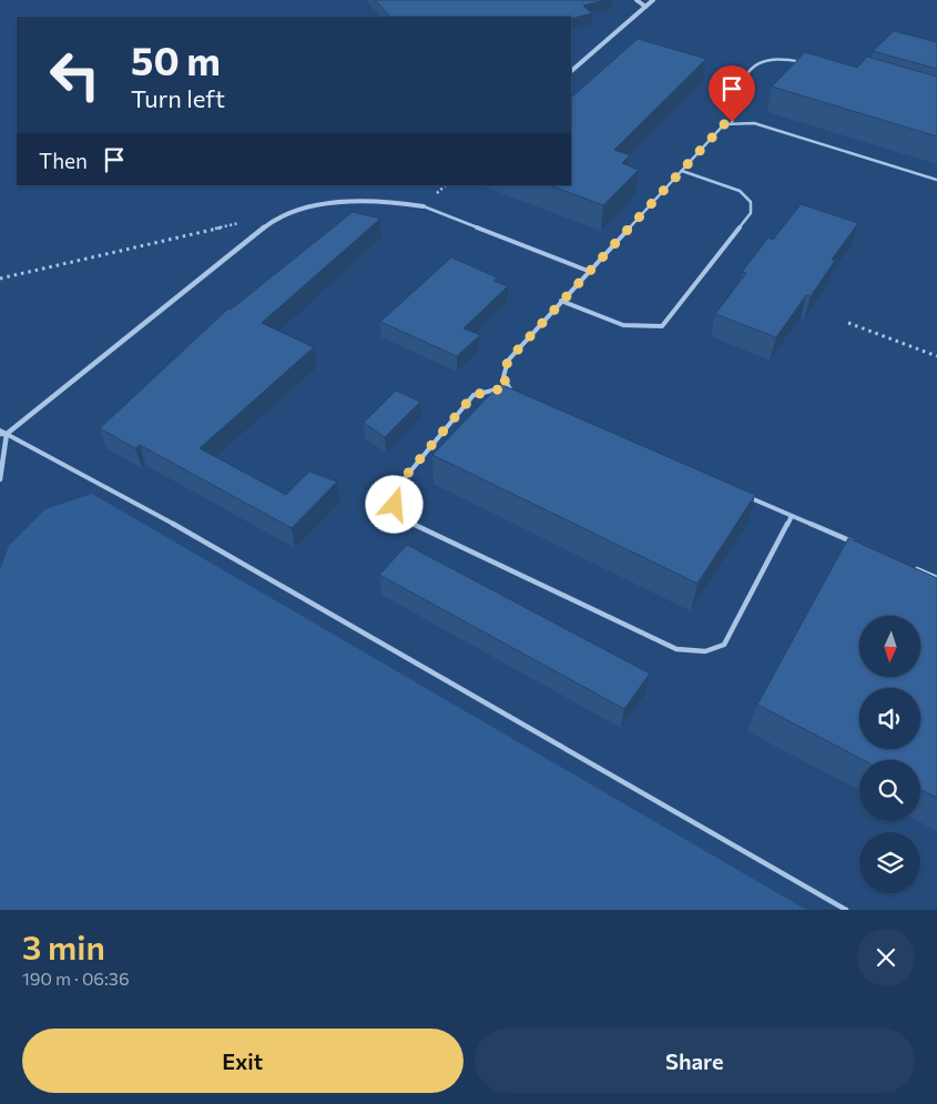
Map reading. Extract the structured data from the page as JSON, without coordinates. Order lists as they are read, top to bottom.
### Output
{
  "north": "bottom",
  "page": {
    "turn": ["50 m", "Turn left"],
    "then": "Then",
    "heading": ["3 min", "190 m · 06:36"],
    "buttons": ["Exit", "Share"]
  }
}
